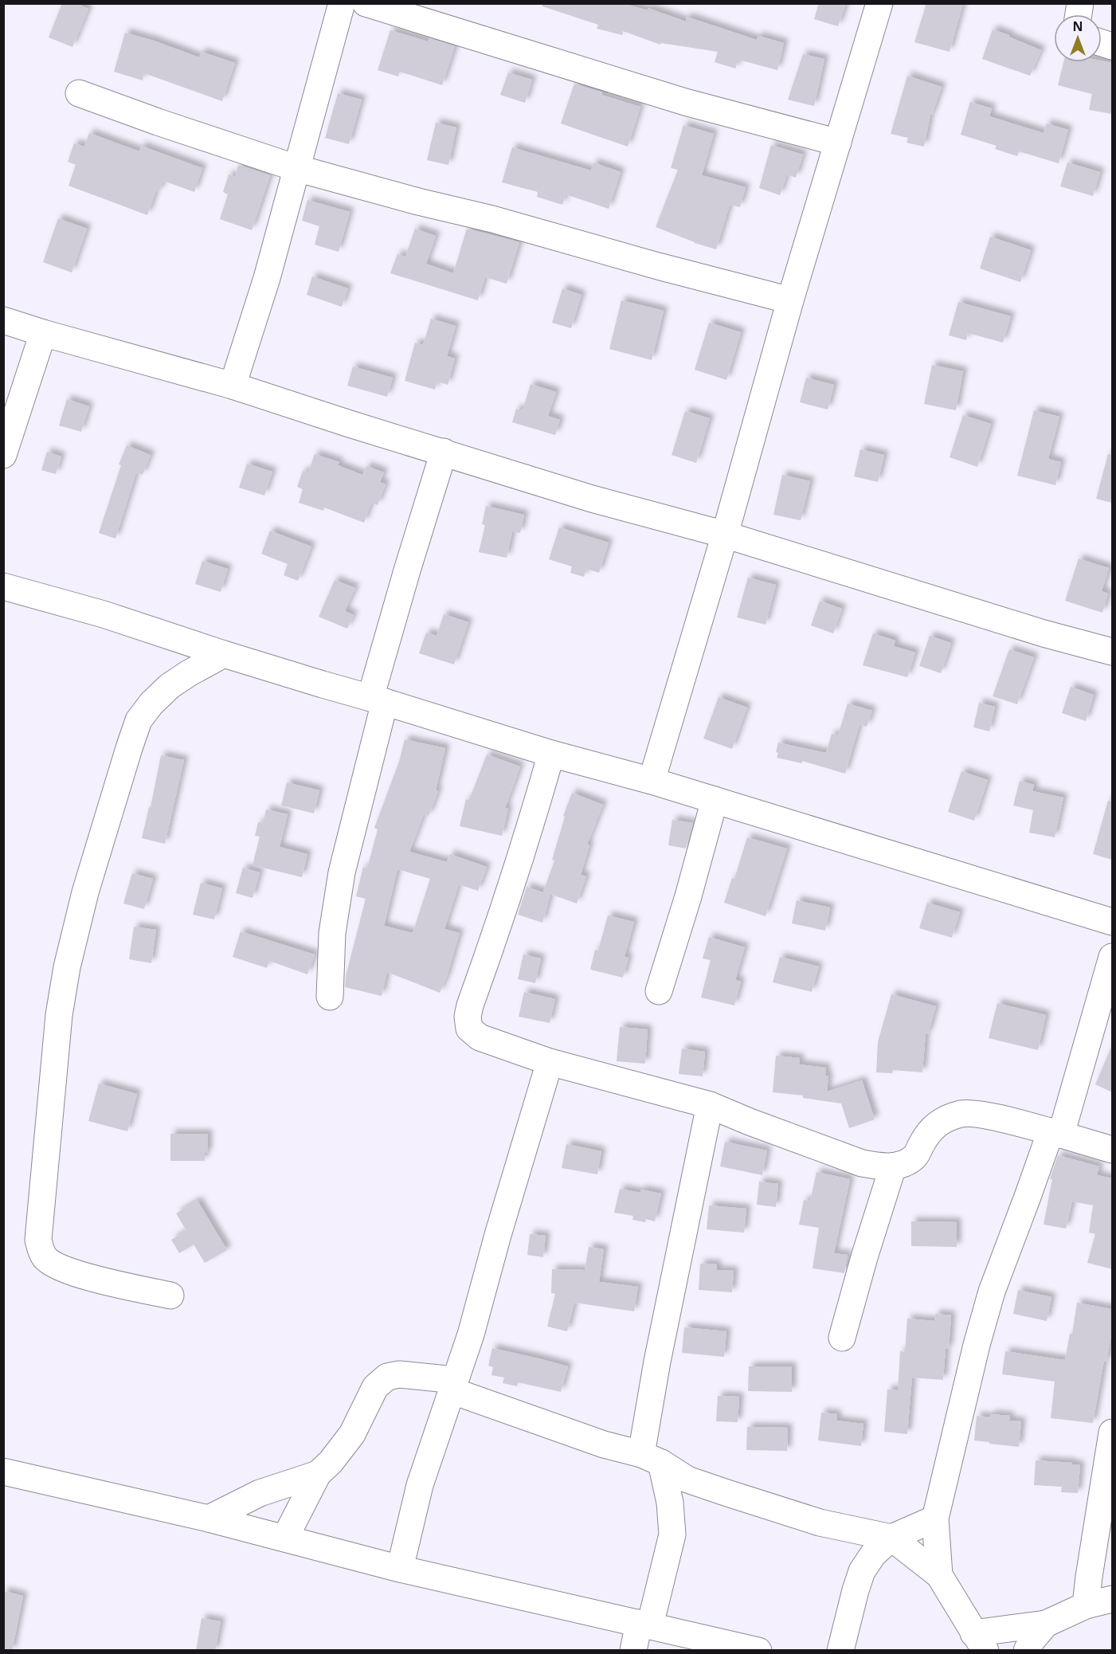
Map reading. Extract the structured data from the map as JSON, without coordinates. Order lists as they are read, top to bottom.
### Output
{
  "north": "top"
}
